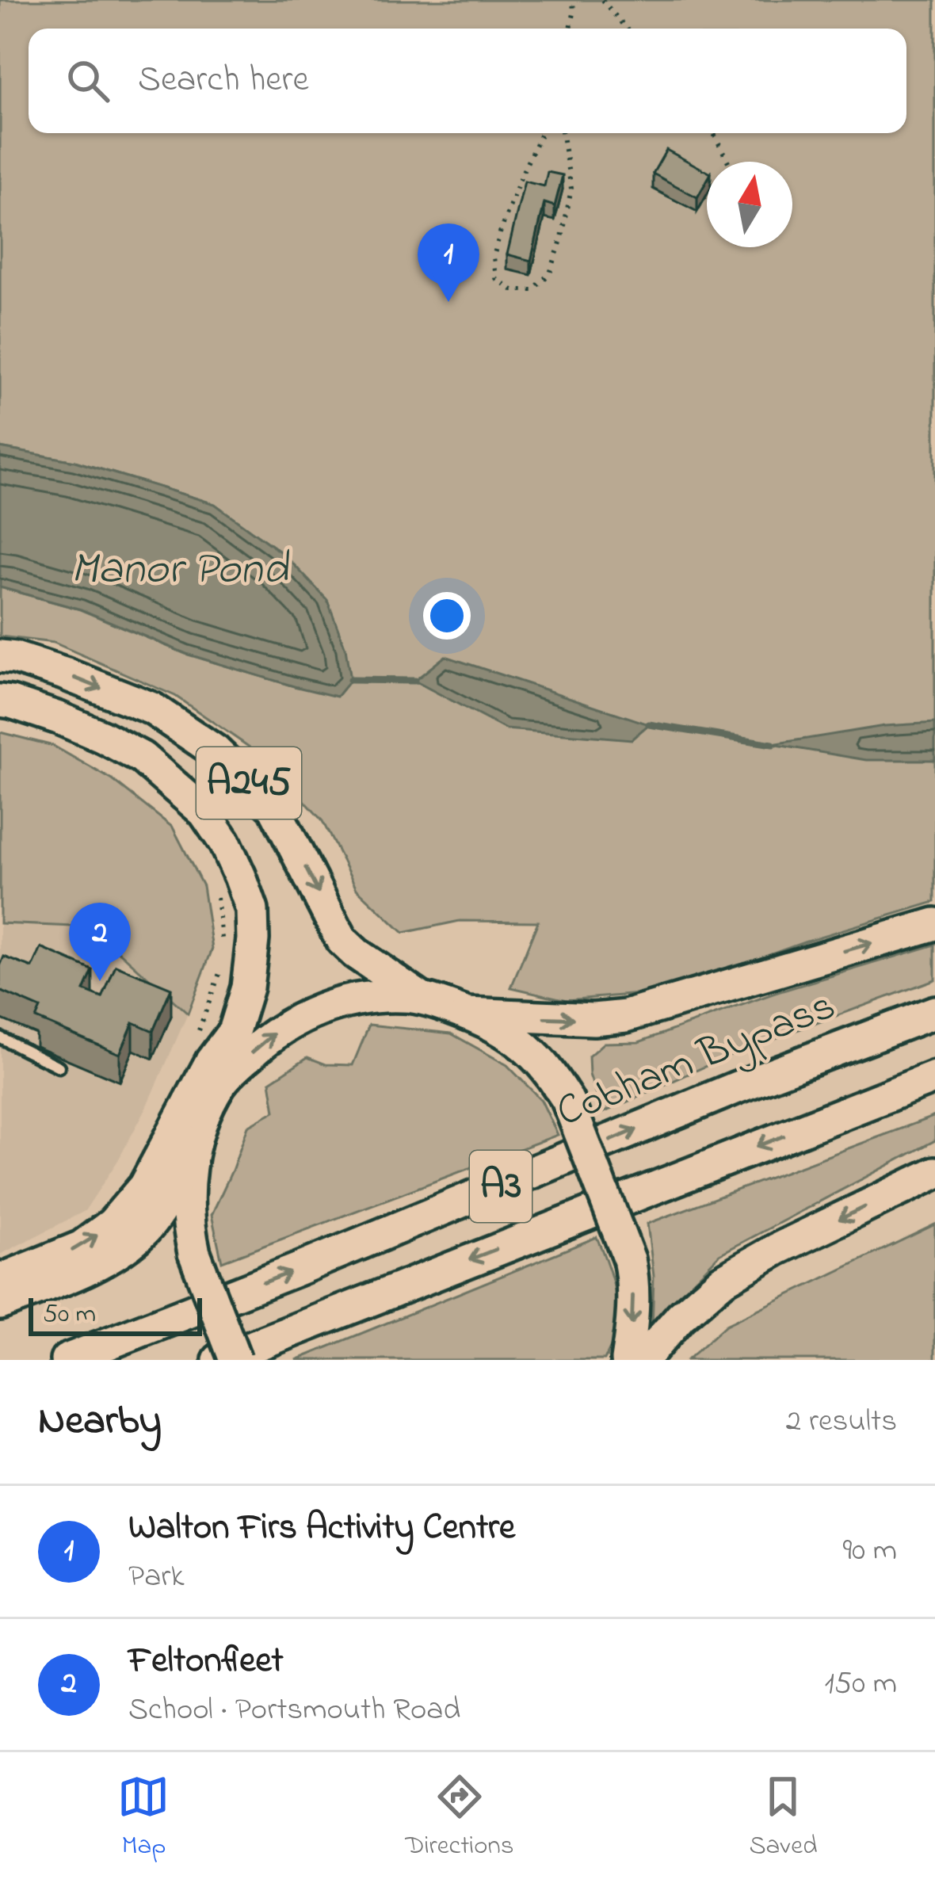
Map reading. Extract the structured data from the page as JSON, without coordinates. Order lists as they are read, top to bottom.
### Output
{
  "streets": {
    "main road": ["A245", "Cobham Bypass", "A3"]
  },
  "water": ["Manor Pond"],
  "scale_bar": "50 m",
  "north": "top",
  "page": {
    "search": "Search here",
    "pins": ["1", "2"],
    "scale": "50 m",
    "heading": ["Nearby", "2 results"],
    "list": [
      {
        "mark": "1",
        "name": "Walton Firs Activity Centre",
        "note": "Park",
        "value": "90 m"
      },
      {
        "mark": "2",
        "name": "Feltonfleet",
        "note": "School · Portsmouth Road",
        "value": "150 m"
      }
    ],
    "nav": ["Map", "Directions", "Saved"]
  }
}
